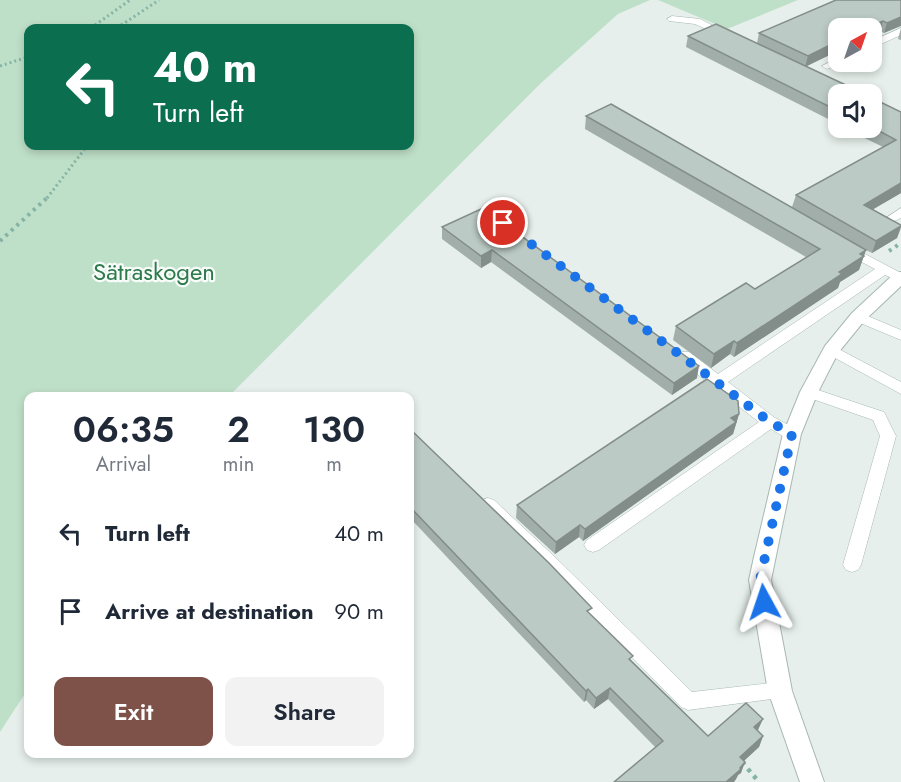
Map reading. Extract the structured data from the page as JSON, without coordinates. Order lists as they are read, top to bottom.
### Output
{
  "parks": ["Sätraskogen"],
  "north": "top right",
  "page": {
    "turn": ["40 m", "Turn left"],
    "eta": [
      "06:35",
      "Arrival",
      "2",
      "min",
      "130",
      "m"
    ],
    "list": [
      {
        "name": "Turn left",
        "value": "40 m"
      },
      {
        "name": "Arrive at destination",
        "value": "90 m"
      }
    ],
    "buttons": ["Exit", "Share"]
  }
}
